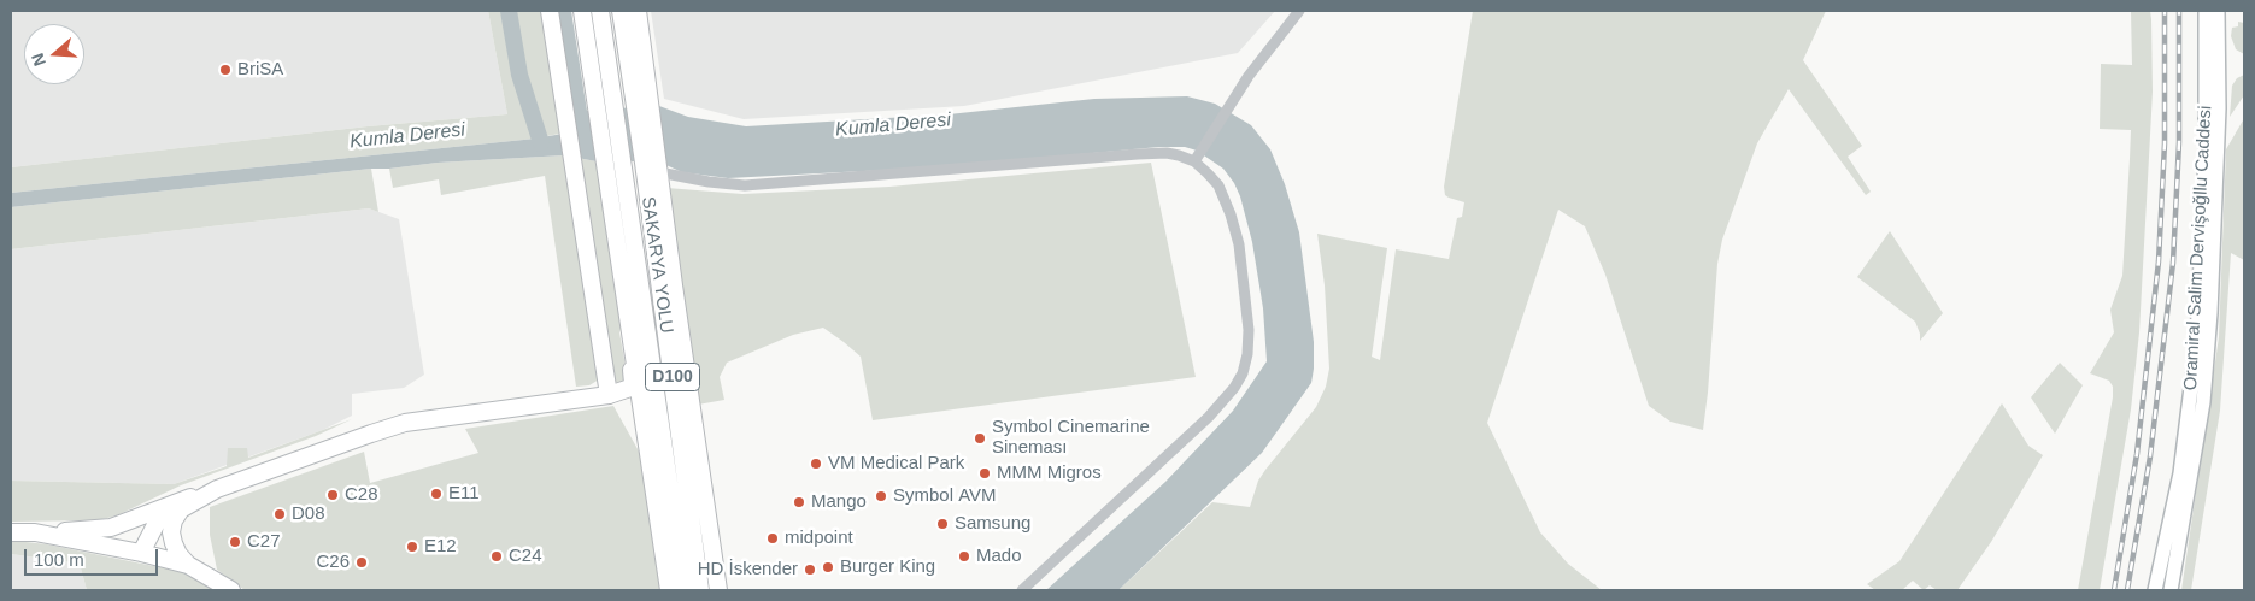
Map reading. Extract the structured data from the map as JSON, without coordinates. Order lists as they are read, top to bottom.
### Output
{
  "streets": {
    "main road": ["Oramiral Salim Dervişoğllu Caddesi", "SAKARYA YOLU", "D100"]
  },
  "water": ["Kumla Deresi"],
  "places": [
    "BriSA",
    "Symbol Cinemarine Sineması",
    "VM Medical Park",
    "MMM Migros",
    "E11",
    "C28",
    "Symbol AVM",
    "Mango",
    "D08",
    "Samsung",
    "midpoint",
    "C27",
    "E12",
    "C24",
    "Mado",
    "C26",
    "Burger King",
    "HD İskender"
  ],
  "scale_bar": "100 m",
  "north": "left"
}
